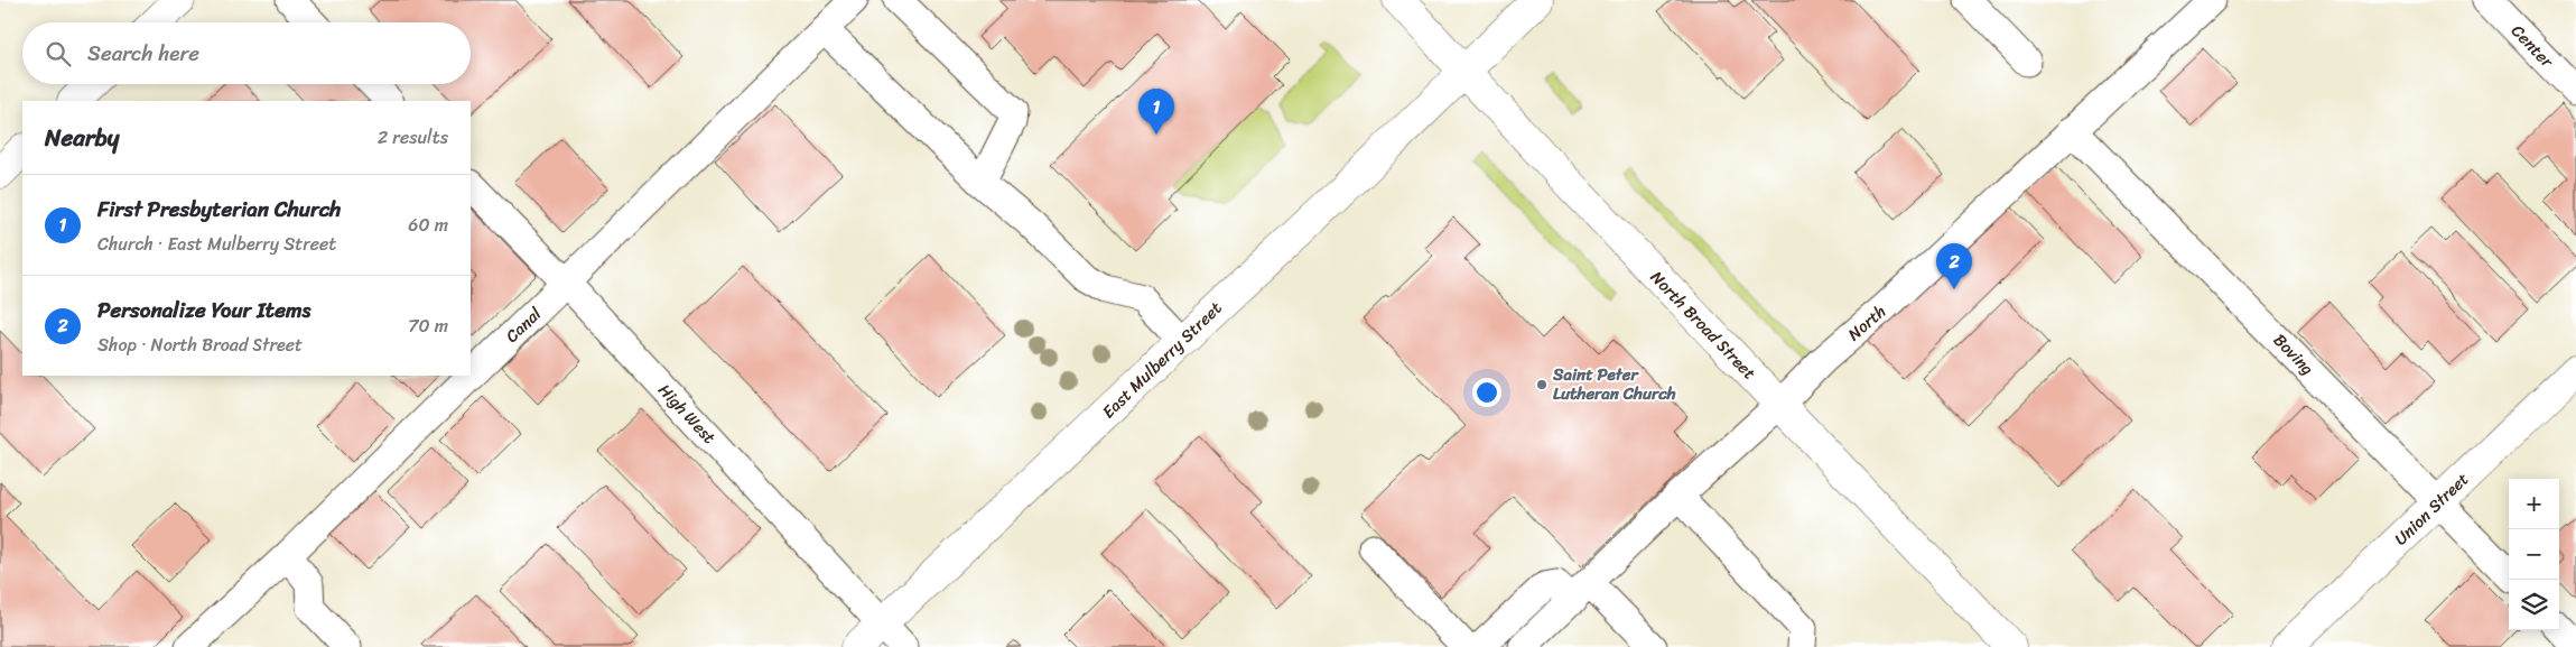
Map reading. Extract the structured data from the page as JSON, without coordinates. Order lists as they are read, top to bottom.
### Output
{
  "streets": {
    "street": ["North Broad Street", "East Mulberry Street", "Union Street"],
    "lane": [
      "Center",
      "North",
      "Canal",
      "Boving",
      "High West"
    ]
  },
  "crossings": [
    ["North", "North Broad Street"],
    ["North", "Boving"],
    ["Canal", "High West"],
    ["North Broad Street", "East Mulberry Street"],
    ["Boving", "Union Street"],
    ["East Mulberry Street", "High West"]
  ],
  "places": ["Saint Peter Lutheran Church"],
  "page": {
    "search": "Search here",
    "pins": ["1", "2"],
    "heading": ["Nearby", "2 results"],
    "list": [
      {
        "mark": "1",
        "name": "First Presbyterian Church",
        "note": "Church · East Mulberry Street",
        "value": "60 m"
      },
      {
        "mark": "2",
        "name": "Personalize Your Items",
        "note": "Shop · North Broad Street",
        "value": "70 m"
      }
    ],
    "map_buttons": ["+", "−"]
  }
}
